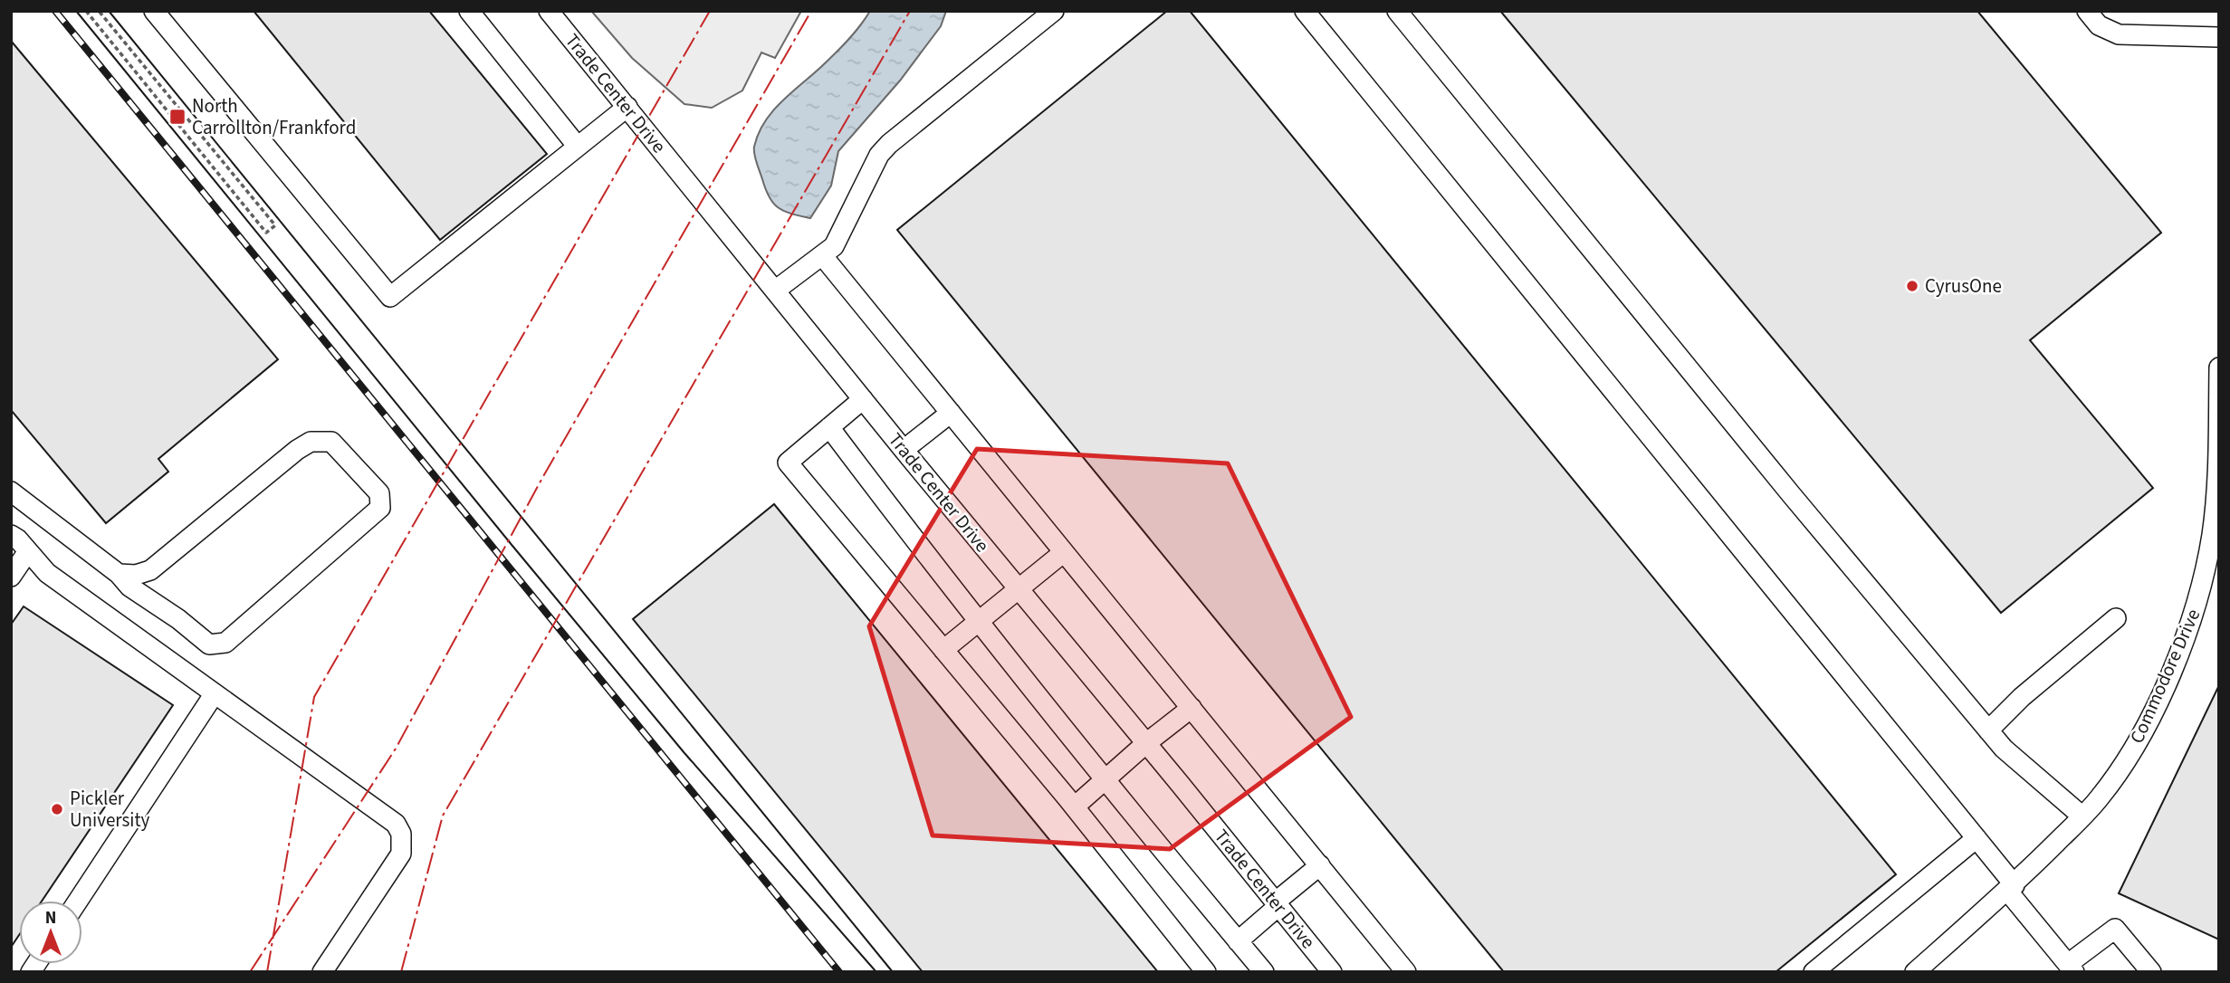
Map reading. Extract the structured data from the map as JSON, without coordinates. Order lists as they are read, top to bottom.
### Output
{
  "streets": {
    "street": ["Trade Center Drive", "Commodore Drive"]
  },
  "places": {
    "transit": ["North Carrollton/Frankford"],
    "other": ["CyrusOne", "Pickler University"]
  },
  "north": "top"
}
